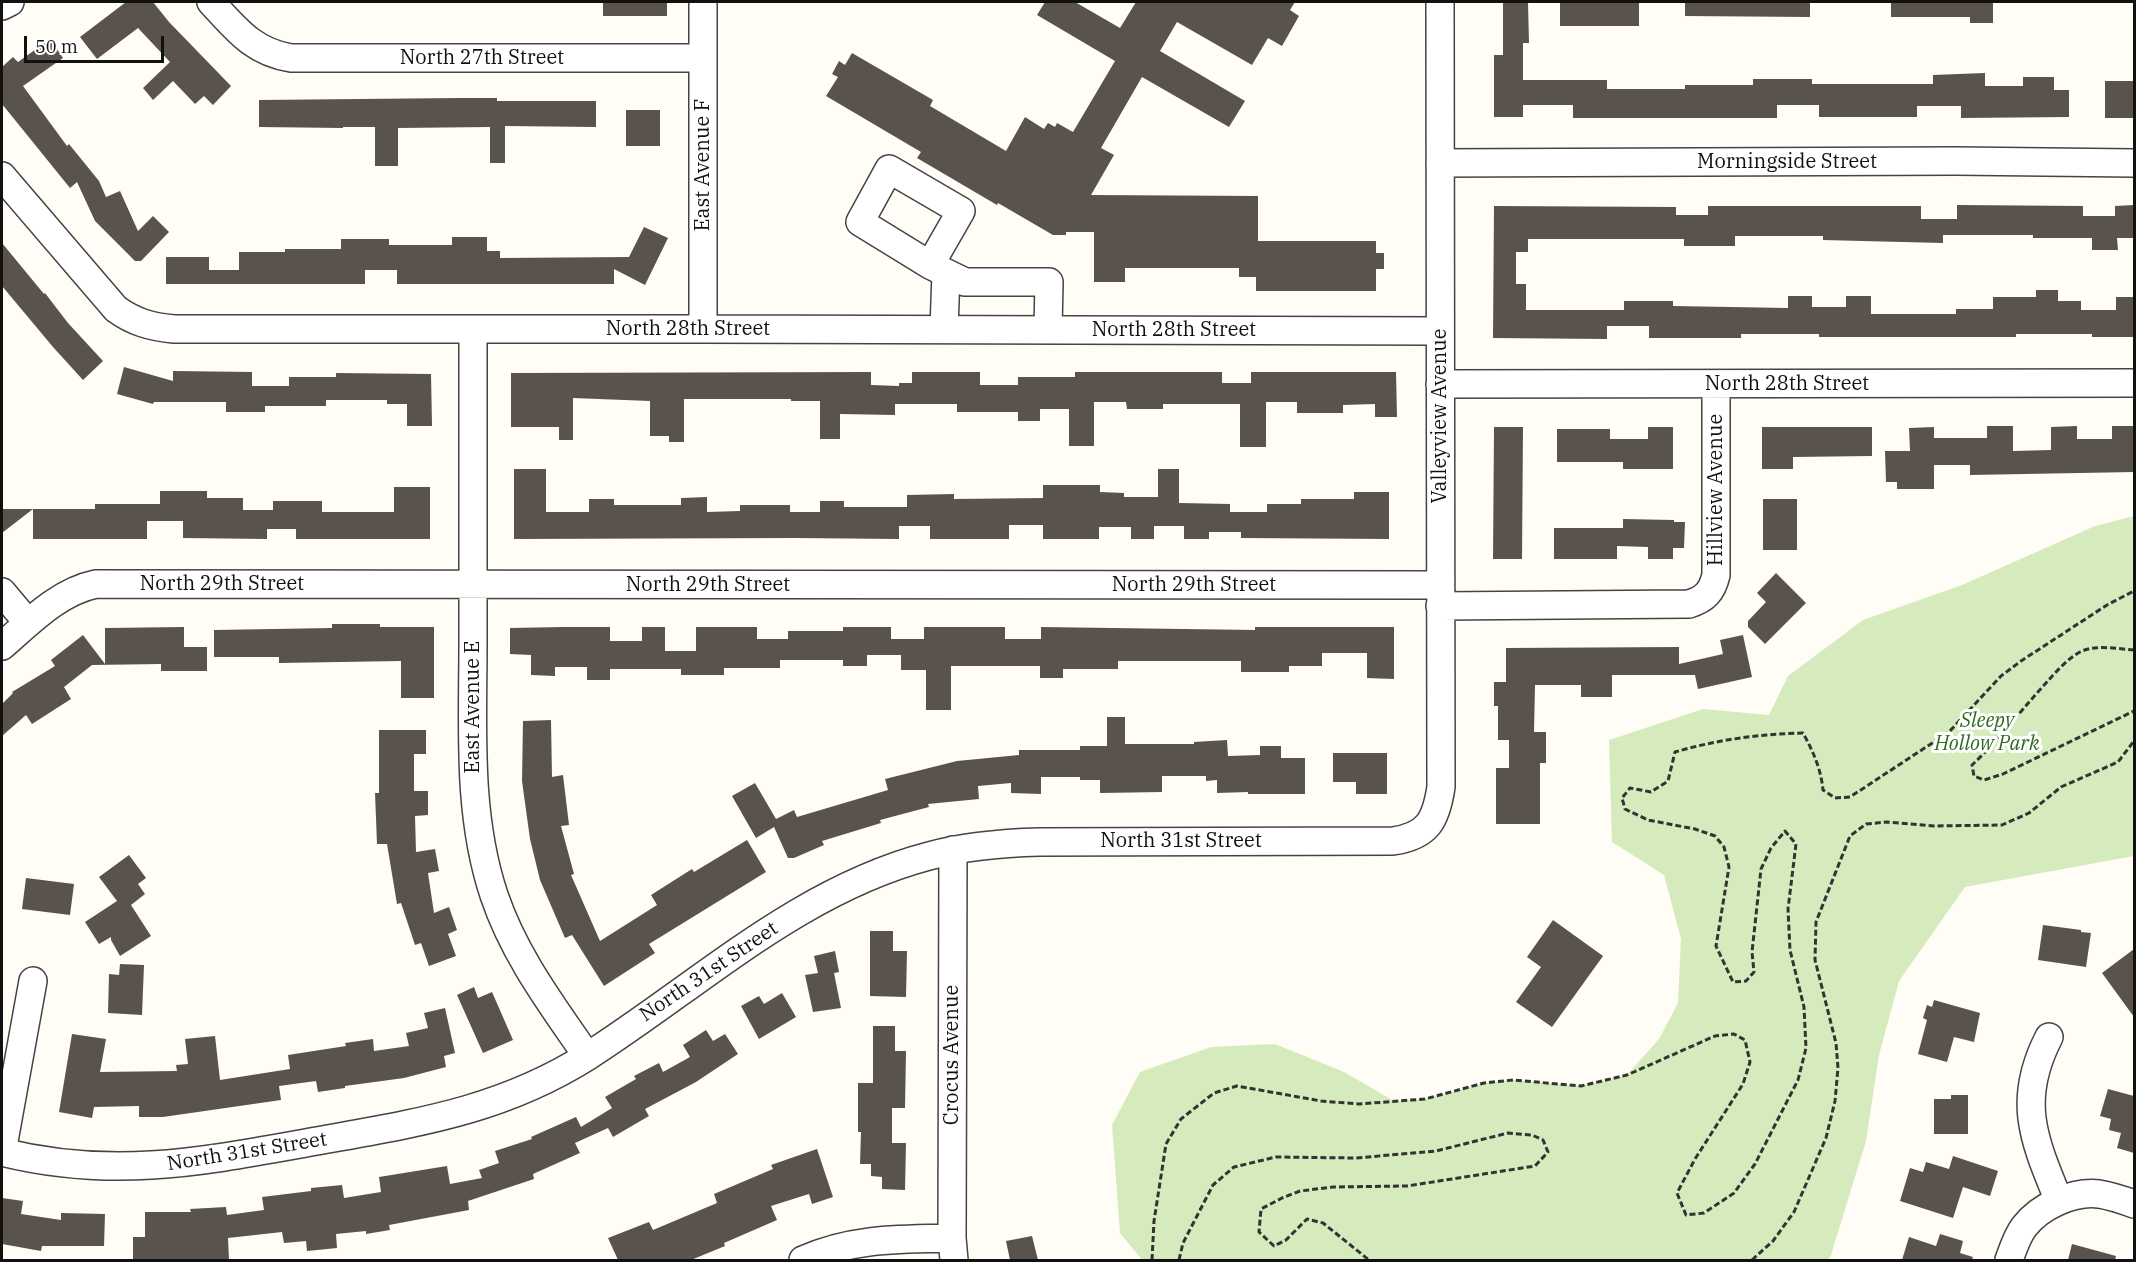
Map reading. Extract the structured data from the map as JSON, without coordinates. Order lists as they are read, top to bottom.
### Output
{
  "streets": {
    "street": [
      "North 27th Street",
      "Morningside Street",
      "East Avenue F",
      "North 28th Street",
      "Valleyview Avenue",
      "Hillview Avenue",
      "North 29th Street",
      "East Avenue E",
      "North 31st Street",
      "Crocus Avenue"
    ]
  },
  "crossings": [
    ["North 27th Street", "East Avenue F"],
    ["Morningside Street", "Valleyview Avenue"],
    ["East Avenue F", "North 28th Street"],
    ["North 28th Street", "Valleyview Avenue"],
    ["North 28th Street", "Hillview Avenue"],
    ["North 28th Street", "East Avenue E"],
    ["Valleyview Avenue", "North 29th Street"],
    ["Valleyview Avenue", "North 31st Street"],
    ["Hillview Avenue", "North 29th Street"],
    ["North 29th Street", "East Avenue E"],
    ["East Avenue E", "North 31st Street"],
    ["North 31st Street", "Crocus Avenue"]
  ],
  "parks": ["Sleepy Hollow Park"],
  "scale_bar": "50 m"
}
